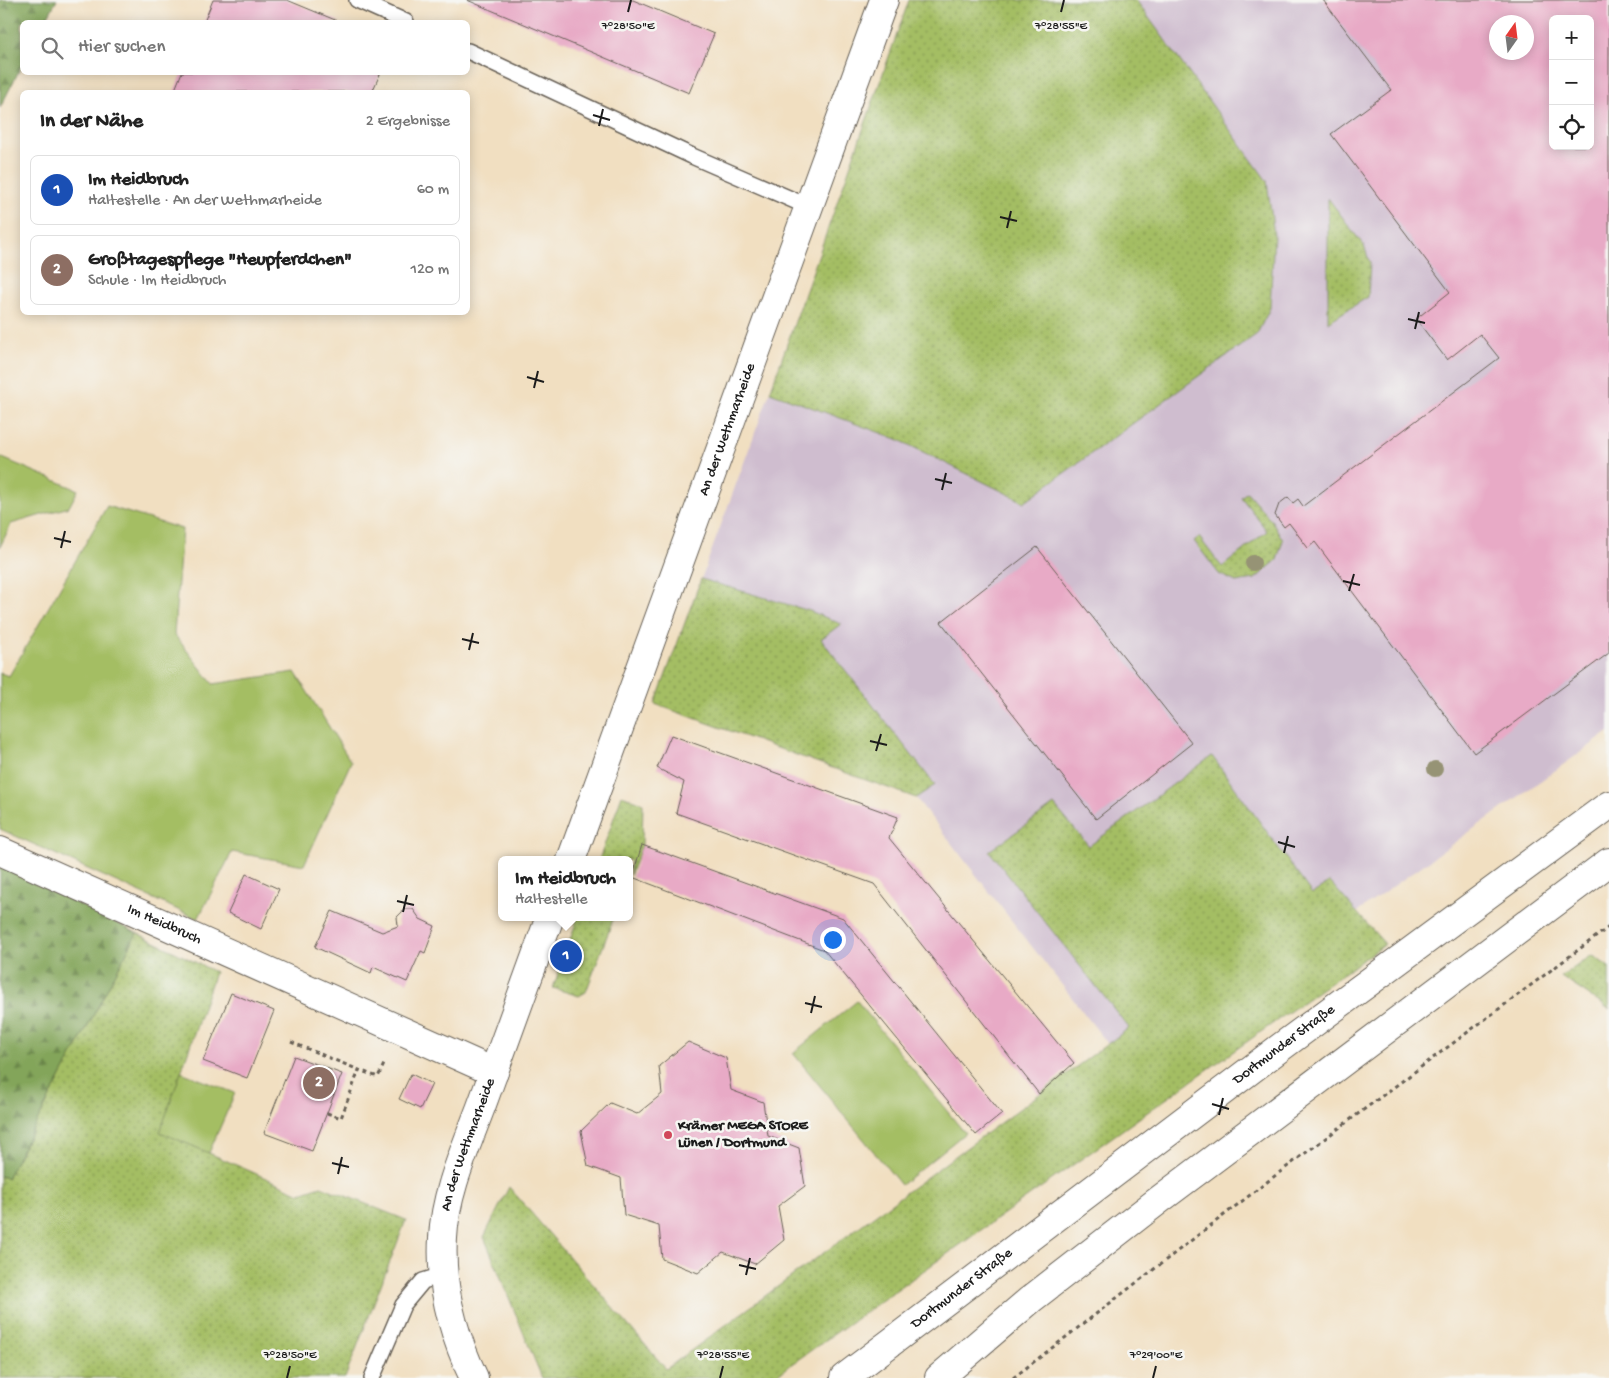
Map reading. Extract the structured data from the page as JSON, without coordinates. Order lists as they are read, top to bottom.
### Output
{
  "streets": {
    "street": ["An der Wethmarheide", "Im Heidbruch", "Dortmunder Straße"]
  },
  "crossings": [
    ["An der Wethmarheide", "Im Heidbruch"]
  ],
  "places": ["Krämer MEGA STORE Lünen / Dortmund"],
  "north": "top",
  "page": {
    "map_buttons": ["+", "−"],
    "search": "Hier suchen",
    "heading": ["In der Nähe", "2 Ergebnisse"],
    "list": [
      {
        "mark": "1",
        "name": "Im Heidbruch",
        "note": "Haltestelle · An der Wethmarheide",
        "value": "60 m"
      },
      {
        "mark": "2",
        "name": "Großtagespflege \"Heupferdchen\"",
        "note": "Schule · Im Heidbruch",
        "value": "120 m"
      }
    ],
    "popup": ["Im Heidbruch", "Haltestelle"],
    "pins": ["1", "2"]
  },
  "coordinates": ["7°28'50\"E", "7°28'55\"E", "7°29'00\"E"]
}
